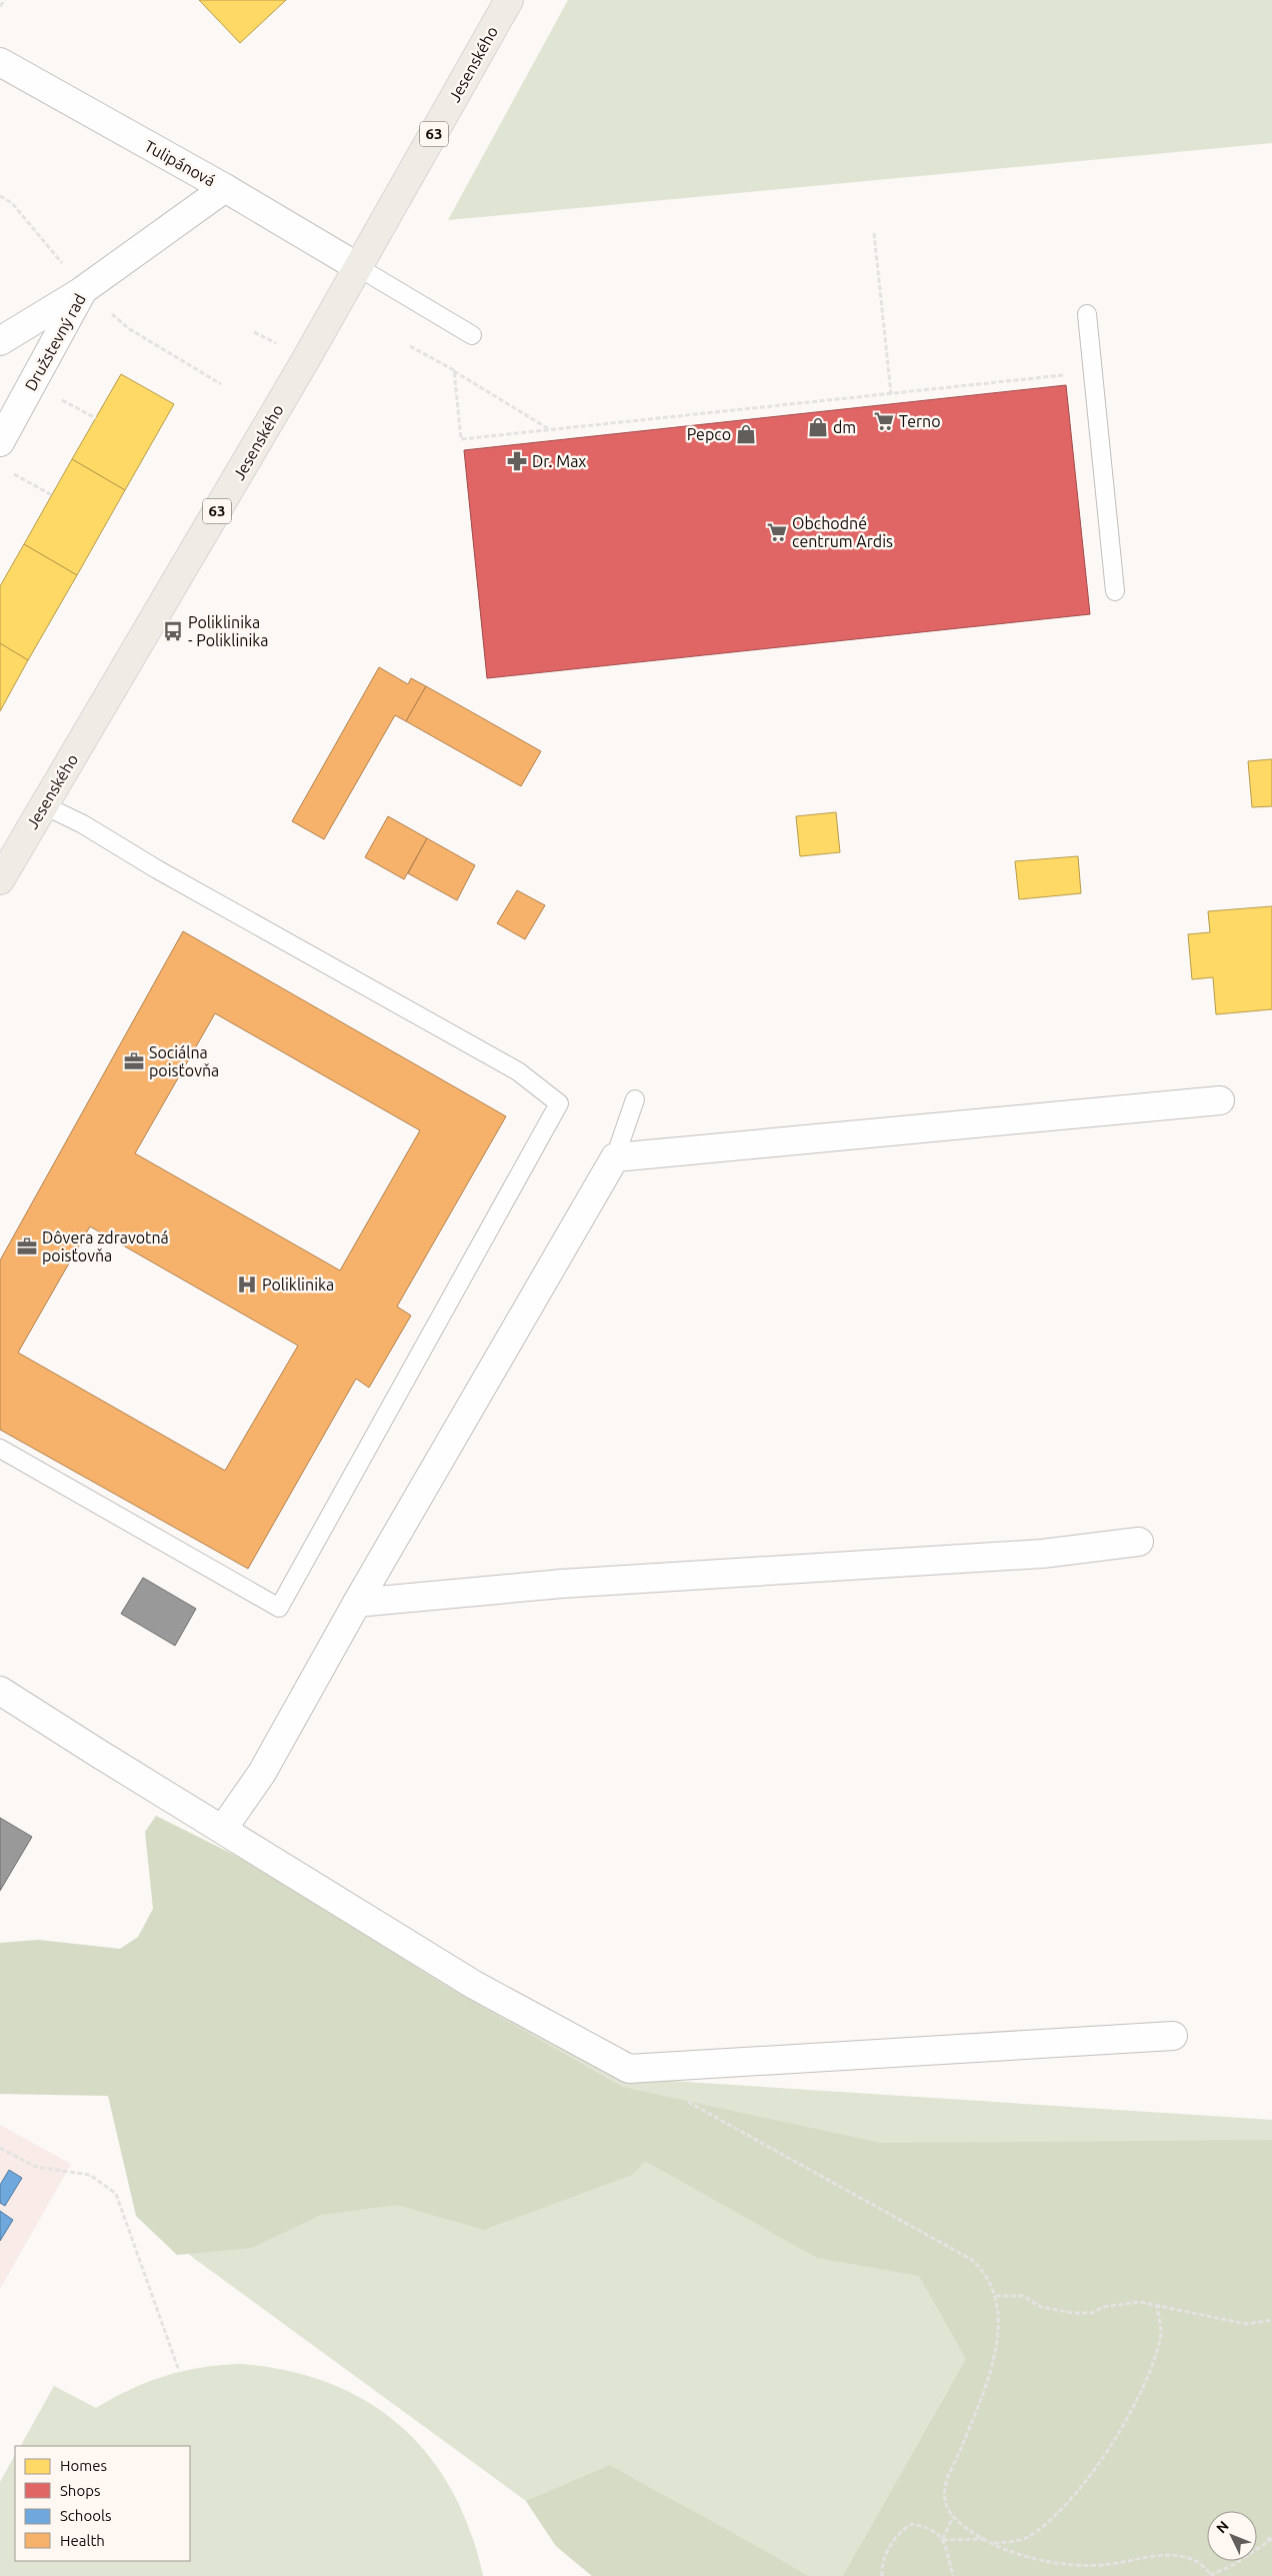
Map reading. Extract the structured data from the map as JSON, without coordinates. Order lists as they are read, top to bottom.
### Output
{
  "streets": {
    "main road": ["Jesenského", "63"],
    "street": ["Tulipánová", "Družstevný rad"]
  },
  "crossings": [
    ["Jesenského", "Tulipánová"],
    ["Tulipánová", "Družstevný rad"]
  ],
  "places": {
    "supermarket": ["Terno", "Obchodné centrum Ardis"],
    "shop": ["dm", "Pepco"],
    "pharmacy": ["Dr. Max"],
    "bus stop": ["Poliklinika - Poliklinika"],
    "office": ["Sociálna poisťovňa", "Dôvera zdravotná poisťovňa"],
    "hospital": ["Poliklinika"]
  },
  "legend": [
    "Homes",
    "Shops",
    "Schools",
    "Health"
  ],
  "north": "top left"
}
